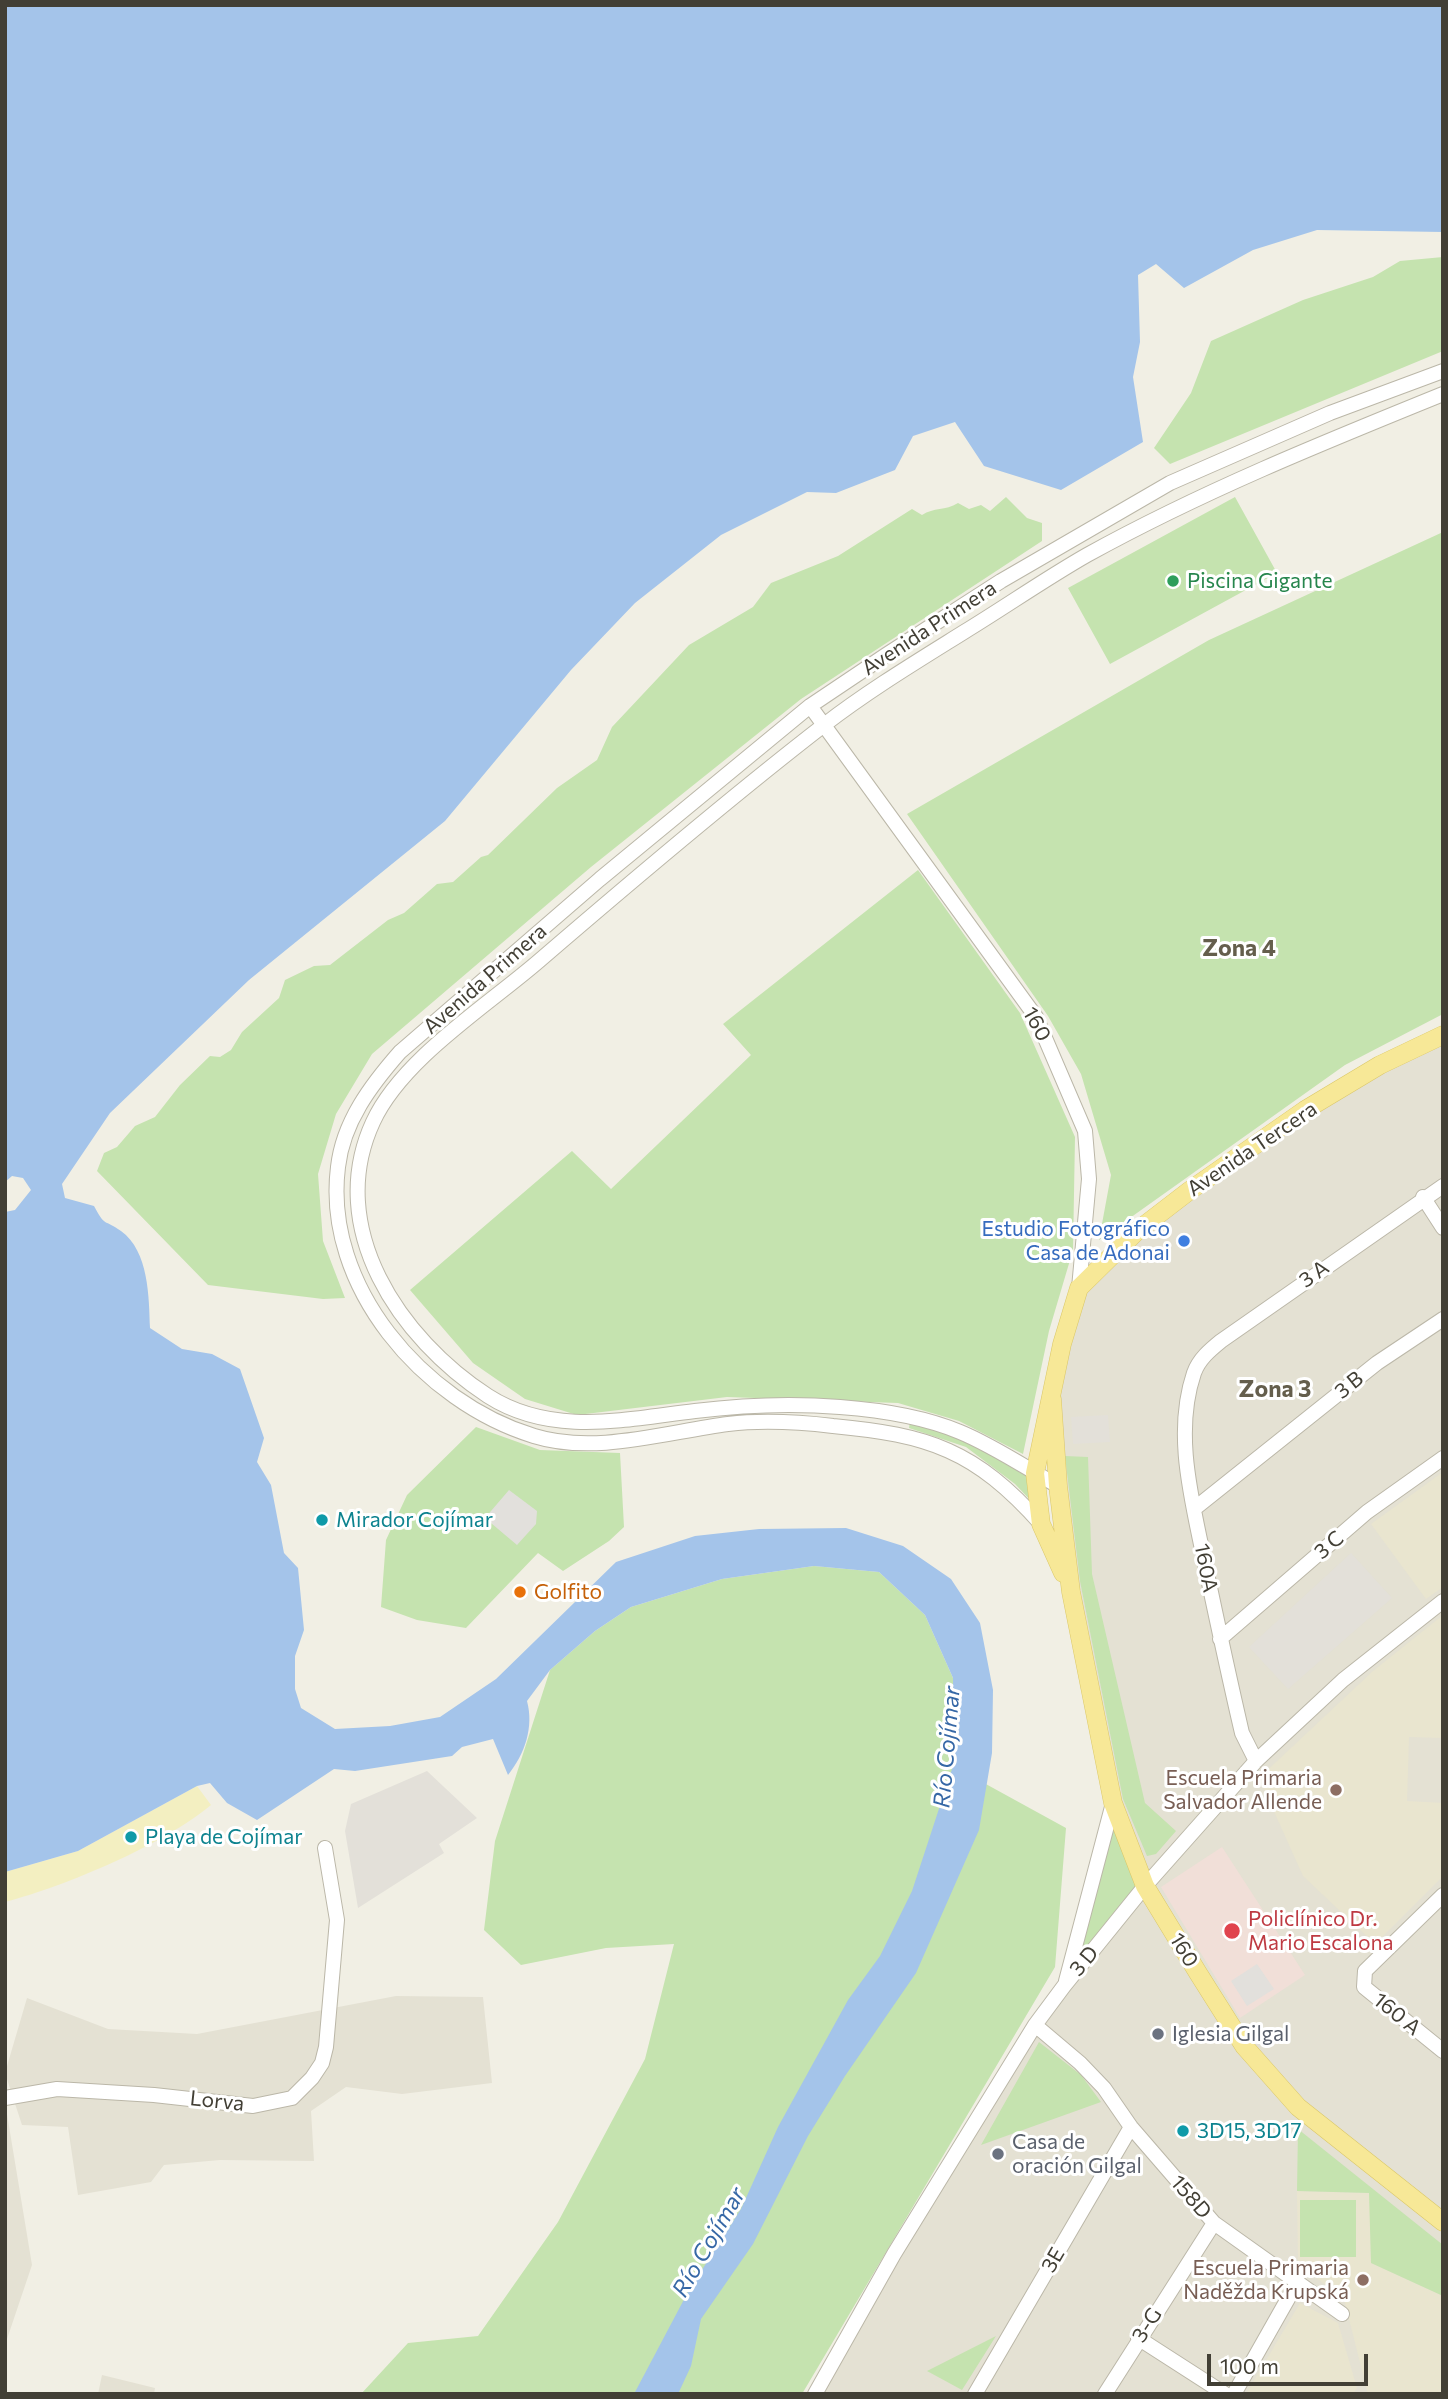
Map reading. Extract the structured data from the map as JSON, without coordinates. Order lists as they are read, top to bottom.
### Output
{
  "streets": {
    "main road": ["160", "Avenida Tercera"],
    "street": [
      "Avenida Primera",
      "3 A",
      "3 B",
      "3 C",
      "160A",
      "3 D",
      "160 A",
      "Lorva",
      "158D",
      "3E",
      "3-G"
    ]
  },
  "crossings": [
    ["Avenida Primera", "160"],
    ["160", "Avenida Tercera"],
    ["160", "3 D"],
    ["3 A", "160A"],
    ["3 B", "160A"],
    ["3 C", "160A"],
    ["160A", "3 D"],
    ["3 D", "158D"],
    ["158D", "3E"],
    ["158D", "3-G"]
  ],
  "districts": ["Zona 4", "Zona 3"],
  "water": ["Río Cojímar"],
  "places": [
    "Piscina Gigante",
    "Estudio Fotográfico Casa de Adonai",
    "Mirador Cojímar",
    "Golfito",
    "Escuela Primaria Salvador Allende",
    "Playa de Cojímar",
    "Policlínico Dr. Mario Escalona",
    "Iglesia Gilgal",
    "3D15, 3D17",
    "Casa de oración Gilgal",
    "Escuela Primaria Naděžda Krupská"
  ],
  "scale_bar": "100 m"
}
